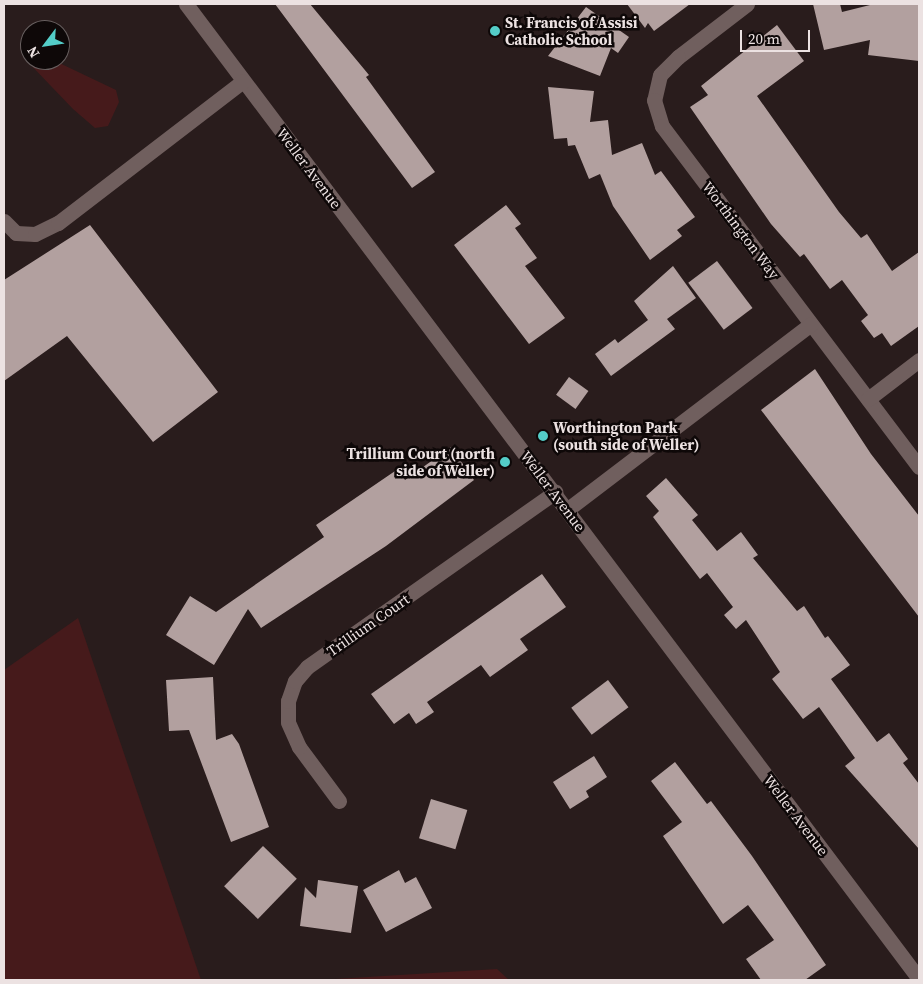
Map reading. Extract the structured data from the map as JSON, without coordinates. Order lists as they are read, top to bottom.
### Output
{
  "streets": {
    "street": ["Weller Avenue", "Worthington Way", "Trillium Court"]
  },
  "crossings": [
    ["Weller Avenue", "Trillium Court"]
  ],
  "places": ["St. Francis of Assisi Catholic School", "Worthington Park (south side of Weller)", "Trillium Court (north side of Weller)"],
  "scale_bar": "20 m",
  "north": "bottom left"
}
